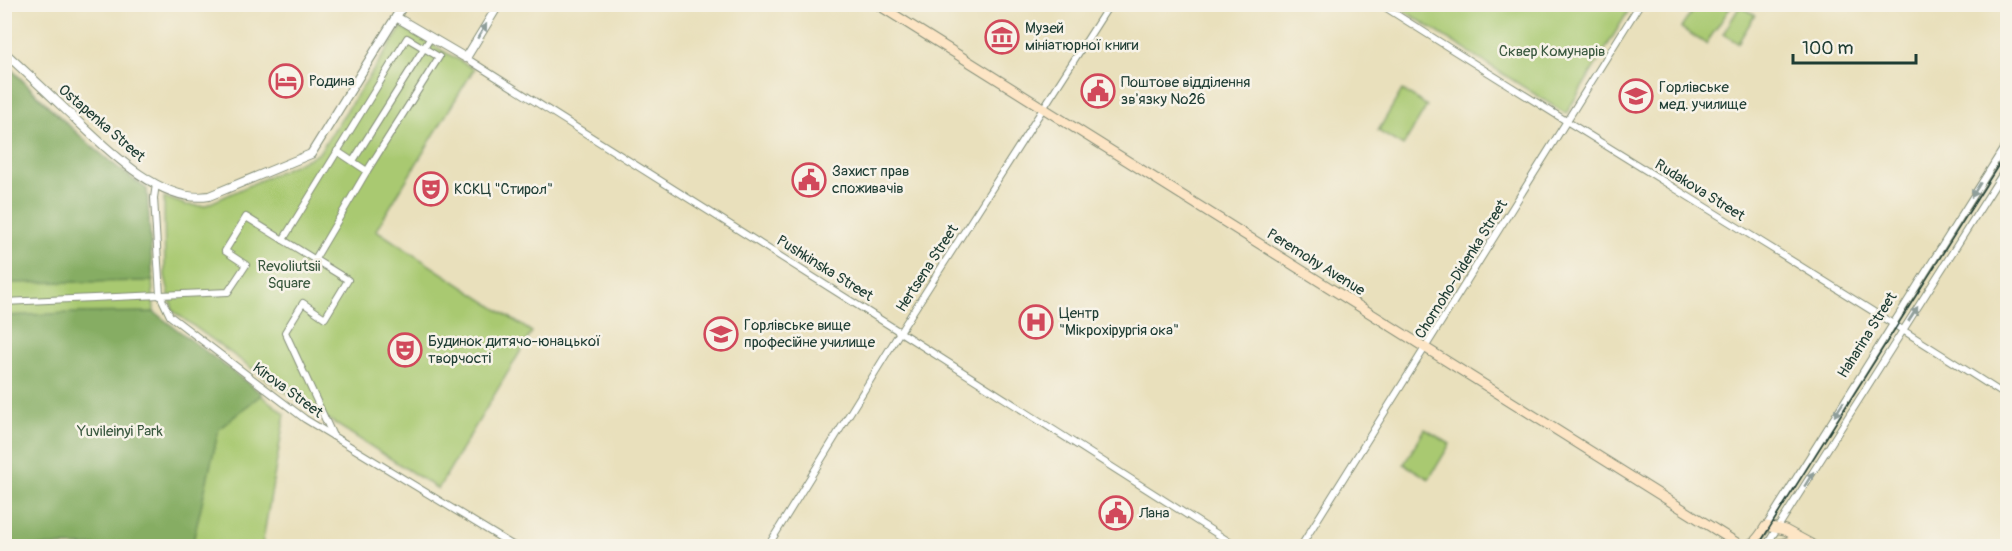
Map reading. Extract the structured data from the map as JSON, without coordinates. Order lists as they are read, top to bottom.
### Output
{
  "streets": {
    "main road": ["Peremohy Avenue", "Haharina Street"],
    "street": [
      "Ostapenka Street",
      "Rudakova Street",
      "Pushkinska Street",
      "Hertsena Street",
      "Chornoho-Didenka Street",
      "Kirova Street"
    ]
  },
  "crossings": [
    ["Ostapenka Street", "Pushkinska Street"],
    ["Ostapenka Street", "Kirova Street"],
    ["Rudakova Street", "Chornoho-Didenka Street"],
    ["Rudakova Street", "Haharina Street"],
    ["Peremohy Avenue", "Hertsena Street"],
    ["Peremohy Avenue", "Chornoho-Didenka Street"],
    ["Peremohy Avenue", "Haharina Street"],
    ["Pushkinska Street", "Hertsena Street"]
  ],
  "parks": ["Сквер Комунарів", "Revoliutsii Square", "Yuvileinyi Park"],
  "places": {
    "museum": ["Музей мініатюрної книги"],
    "hotel": ["Родина"],
    "public building": ["Поштове відділення зв'язку №26", "Захист прав споживачів", "Лана"],
    "school or university": ["Горлівське мед. училище", "Горлівське вище професійне училище"],
    "theatre": ["КСКЦ \"Стирол\"", "Будинок дитячо-юнацької творчості"],
    "hospital": ["Центр \"Мікрохірургія ока\""]
  },
  "scale_bar": "100 m"
}
